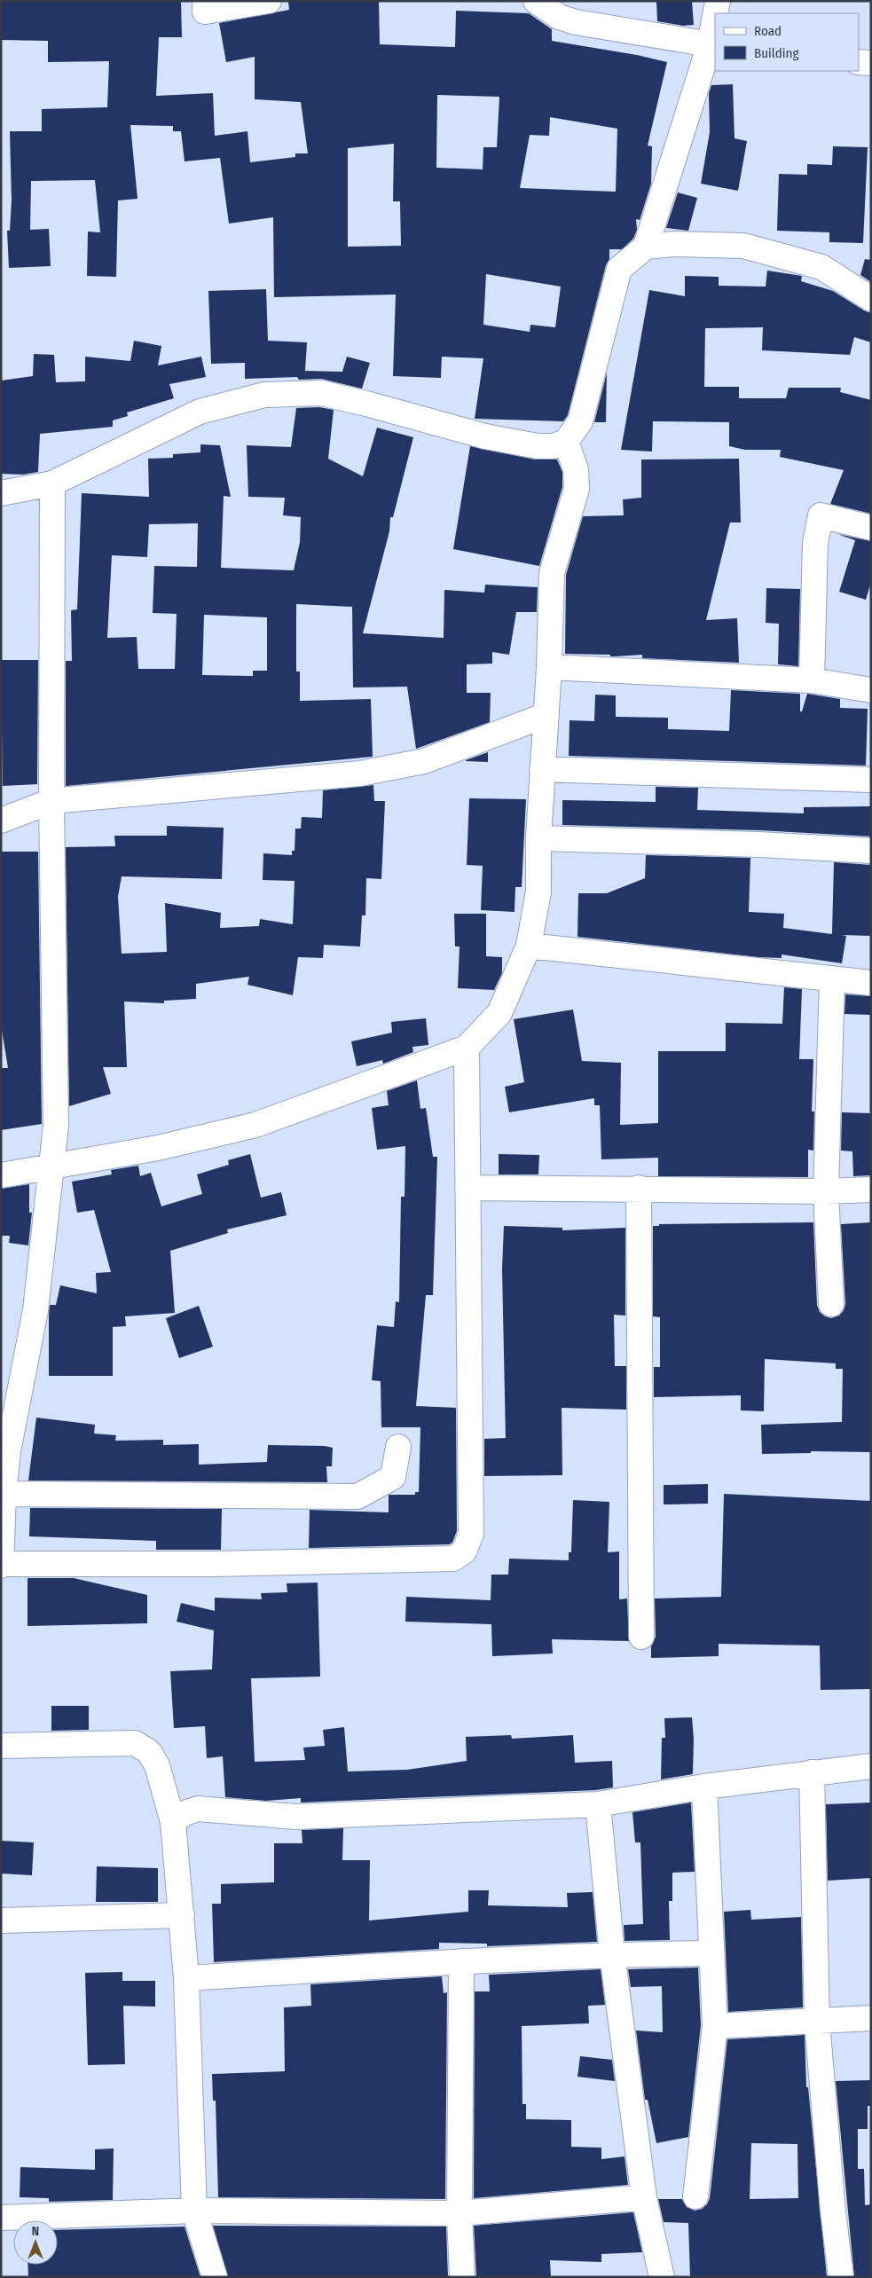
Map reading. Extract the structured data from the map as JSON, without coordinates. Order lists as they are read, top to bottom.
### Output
{
  "legend": ["Road", "Building"],
  "north": "top"
}
